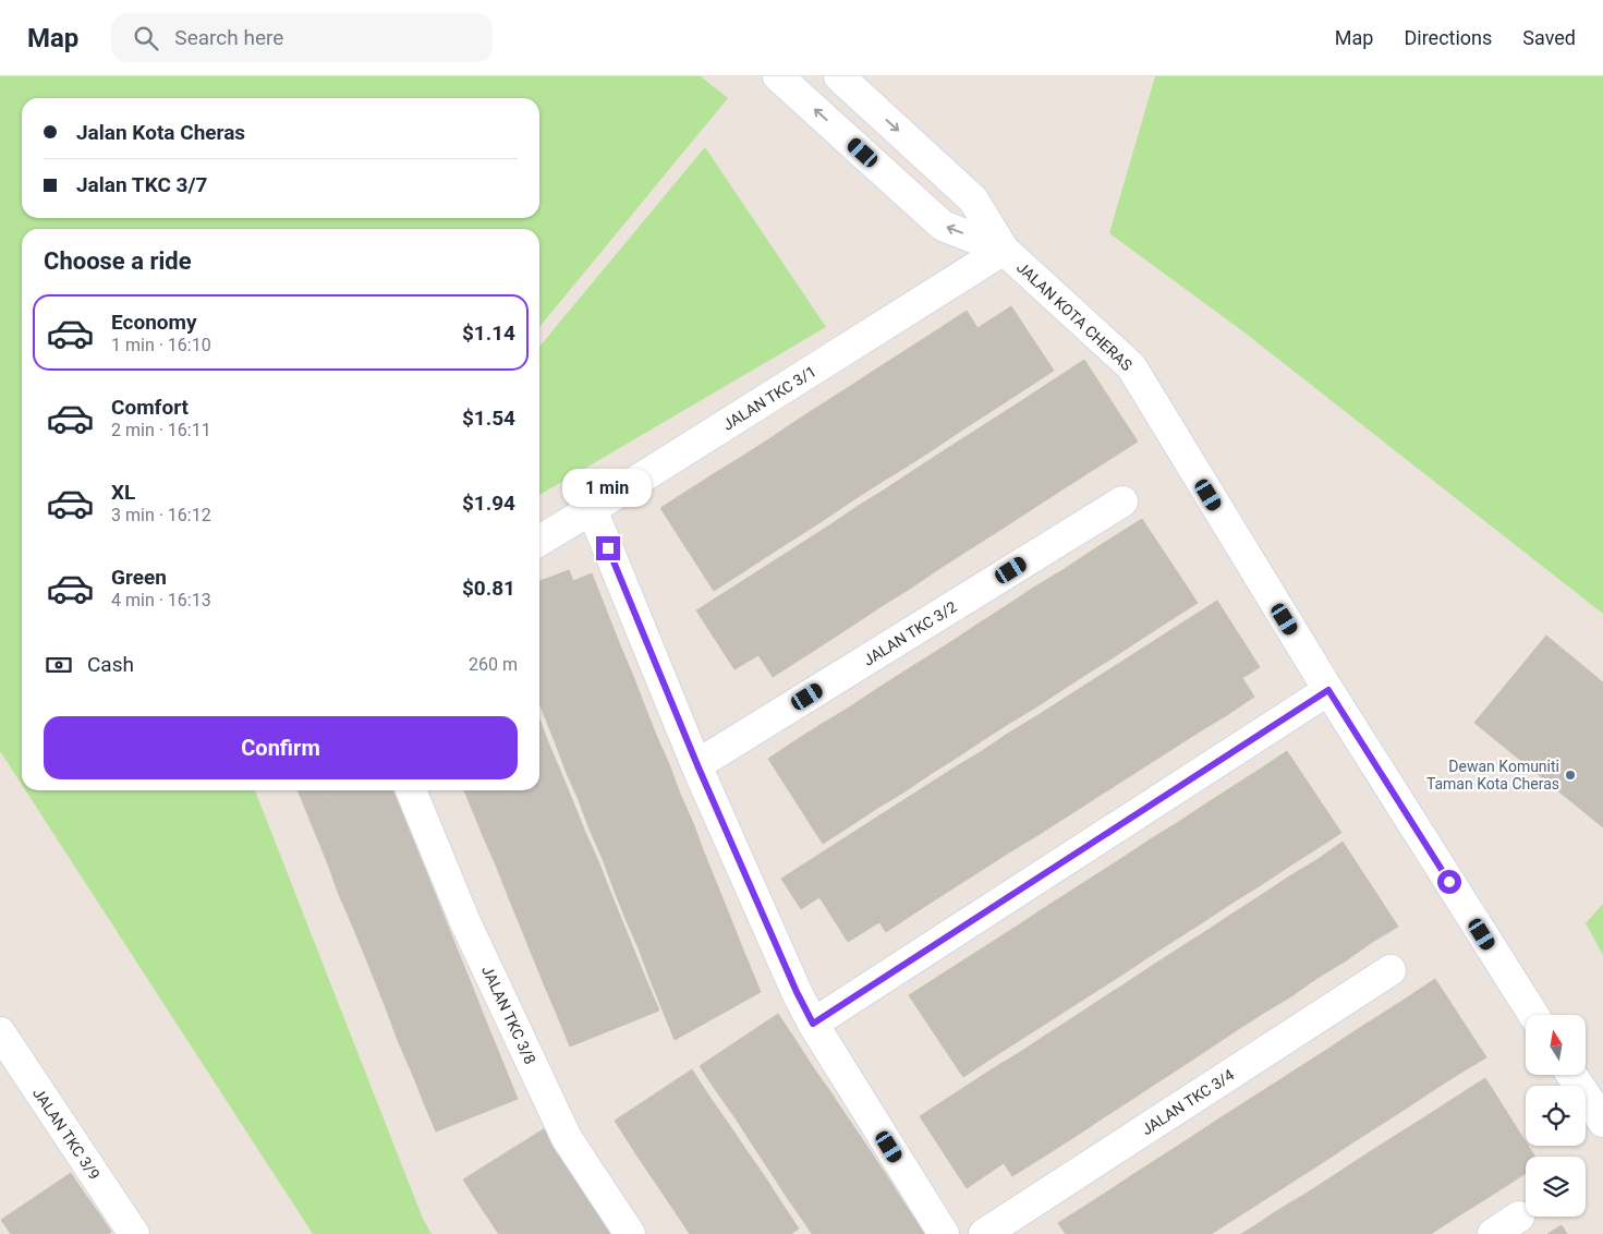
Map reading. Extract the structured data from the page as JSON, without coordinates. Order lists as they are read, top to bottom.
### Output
{
  "streets": {
    "street": [
      "JALAN KOTA CHERAS",
      "JALAN TKC 3/1",
      "JALAN TKC 3/2",
      "JALAN TKC 3/8",
      "JALAN TKC 3/4",
      "JALAN TKC 3/9"
    ]
  },
  "crossings": [
    ["JALAN KOTA CHERAS", "JALAN TKC 3/1"]
  ],
  "places": ["Dewan Komuniti Taman Kota Cheras"],
  "north": "top",
  "page": {
    "header": "Map",
    "search": "Search here",
    "nav": ["Map", "Directions", "Saved"],
    "banner": ["Jalan Kota Cheras", "Jalan TKC 3/7"],
    "heading": "Choose a ride",
    "list": [
      {
        "name": "Economy",
        "note": "1 min · 16:10",
        "value": "$1.14"
      },
      {
        "name": "Comfort",
        "note": "2 min · 16:11",
        "value": "$1.54"
      },
      {
        "name": "XL",
        "note": "3 min · 16:12",
        "value": "$1.94"
      },
      {
        "name": "Green",
        "note": "4 min · 16:13",
        "value": "$0.81"
      }
    ],
    "bubble": "1 min",
    "pay": ["Cash", "260 m"],
    "buttons": "Confirm"
  }
}
